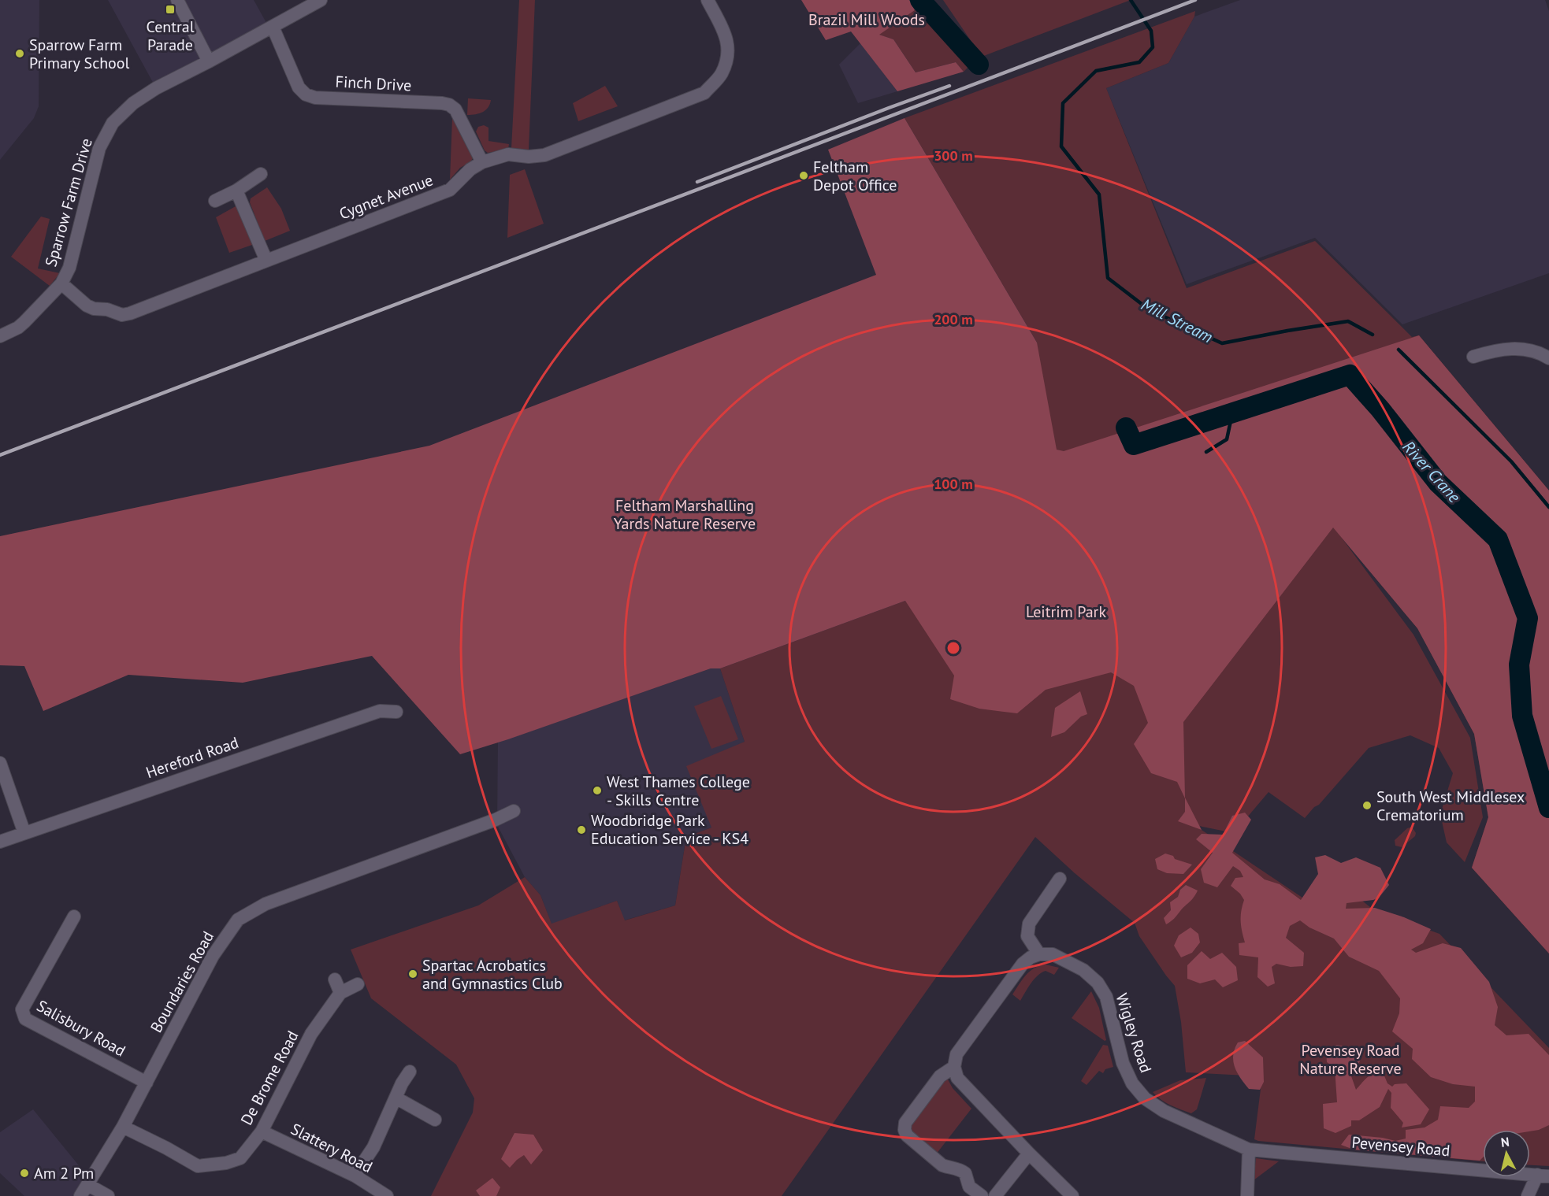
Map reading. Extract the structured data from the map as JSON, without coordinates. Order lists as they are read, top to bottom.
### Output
{
  "streets": {
    "street": [
      "Finch Drive",
      "Cygnet Avenue",
      "Sparrow Farm Drive",
      "Hereford Road",
      "Boundaries Road",
      "Salisbury Road",
      "Wigley Road",
      "De Brome Road",
      "Pevensey Road",
      "Slattery Road"
    ]
  },
  "crossings": [
    ["Finch Drive", "Cygnet Avenue"],
    ["Finch Drive", "Sparrow Farm Drive"],
    ["Cygnet Avenue", "Sparrow Farm Drive"],
    ["Boundaries Road", "Salisbury Road"],
    ["Boundaries Road", "De Brome Road"],
    ["Wigley Road", "Pevensey Road"],
    ["De Brome Road", "Slattery Road"]
  ],
  "water": ["Mill Stream", "River Crane"],
  "parks": [
    "Brazil Mill Woods",
    "Feltham Marshalling Yards Nature Reserve",
    "Leitrim Park",
    "Pevensey Road Nature Reserve"
  ],
  "places": {
    "transit": ["Central Parade"],
    "other": [
      "Sparrow Farm Primary School",
      "Feltham Depot Office",
      "West Thames College - Skills Centre",
      "South West Middlesex Crematorium",
      "Woodbridge Park Education Service - KS4",
      "Spartac Acrobatics and Gymnastics Club",
      "Am 2 Pm"
    ]
  },
  "north": "top",
  "rings": ["300 m", "200 m", "100 m"]
}
